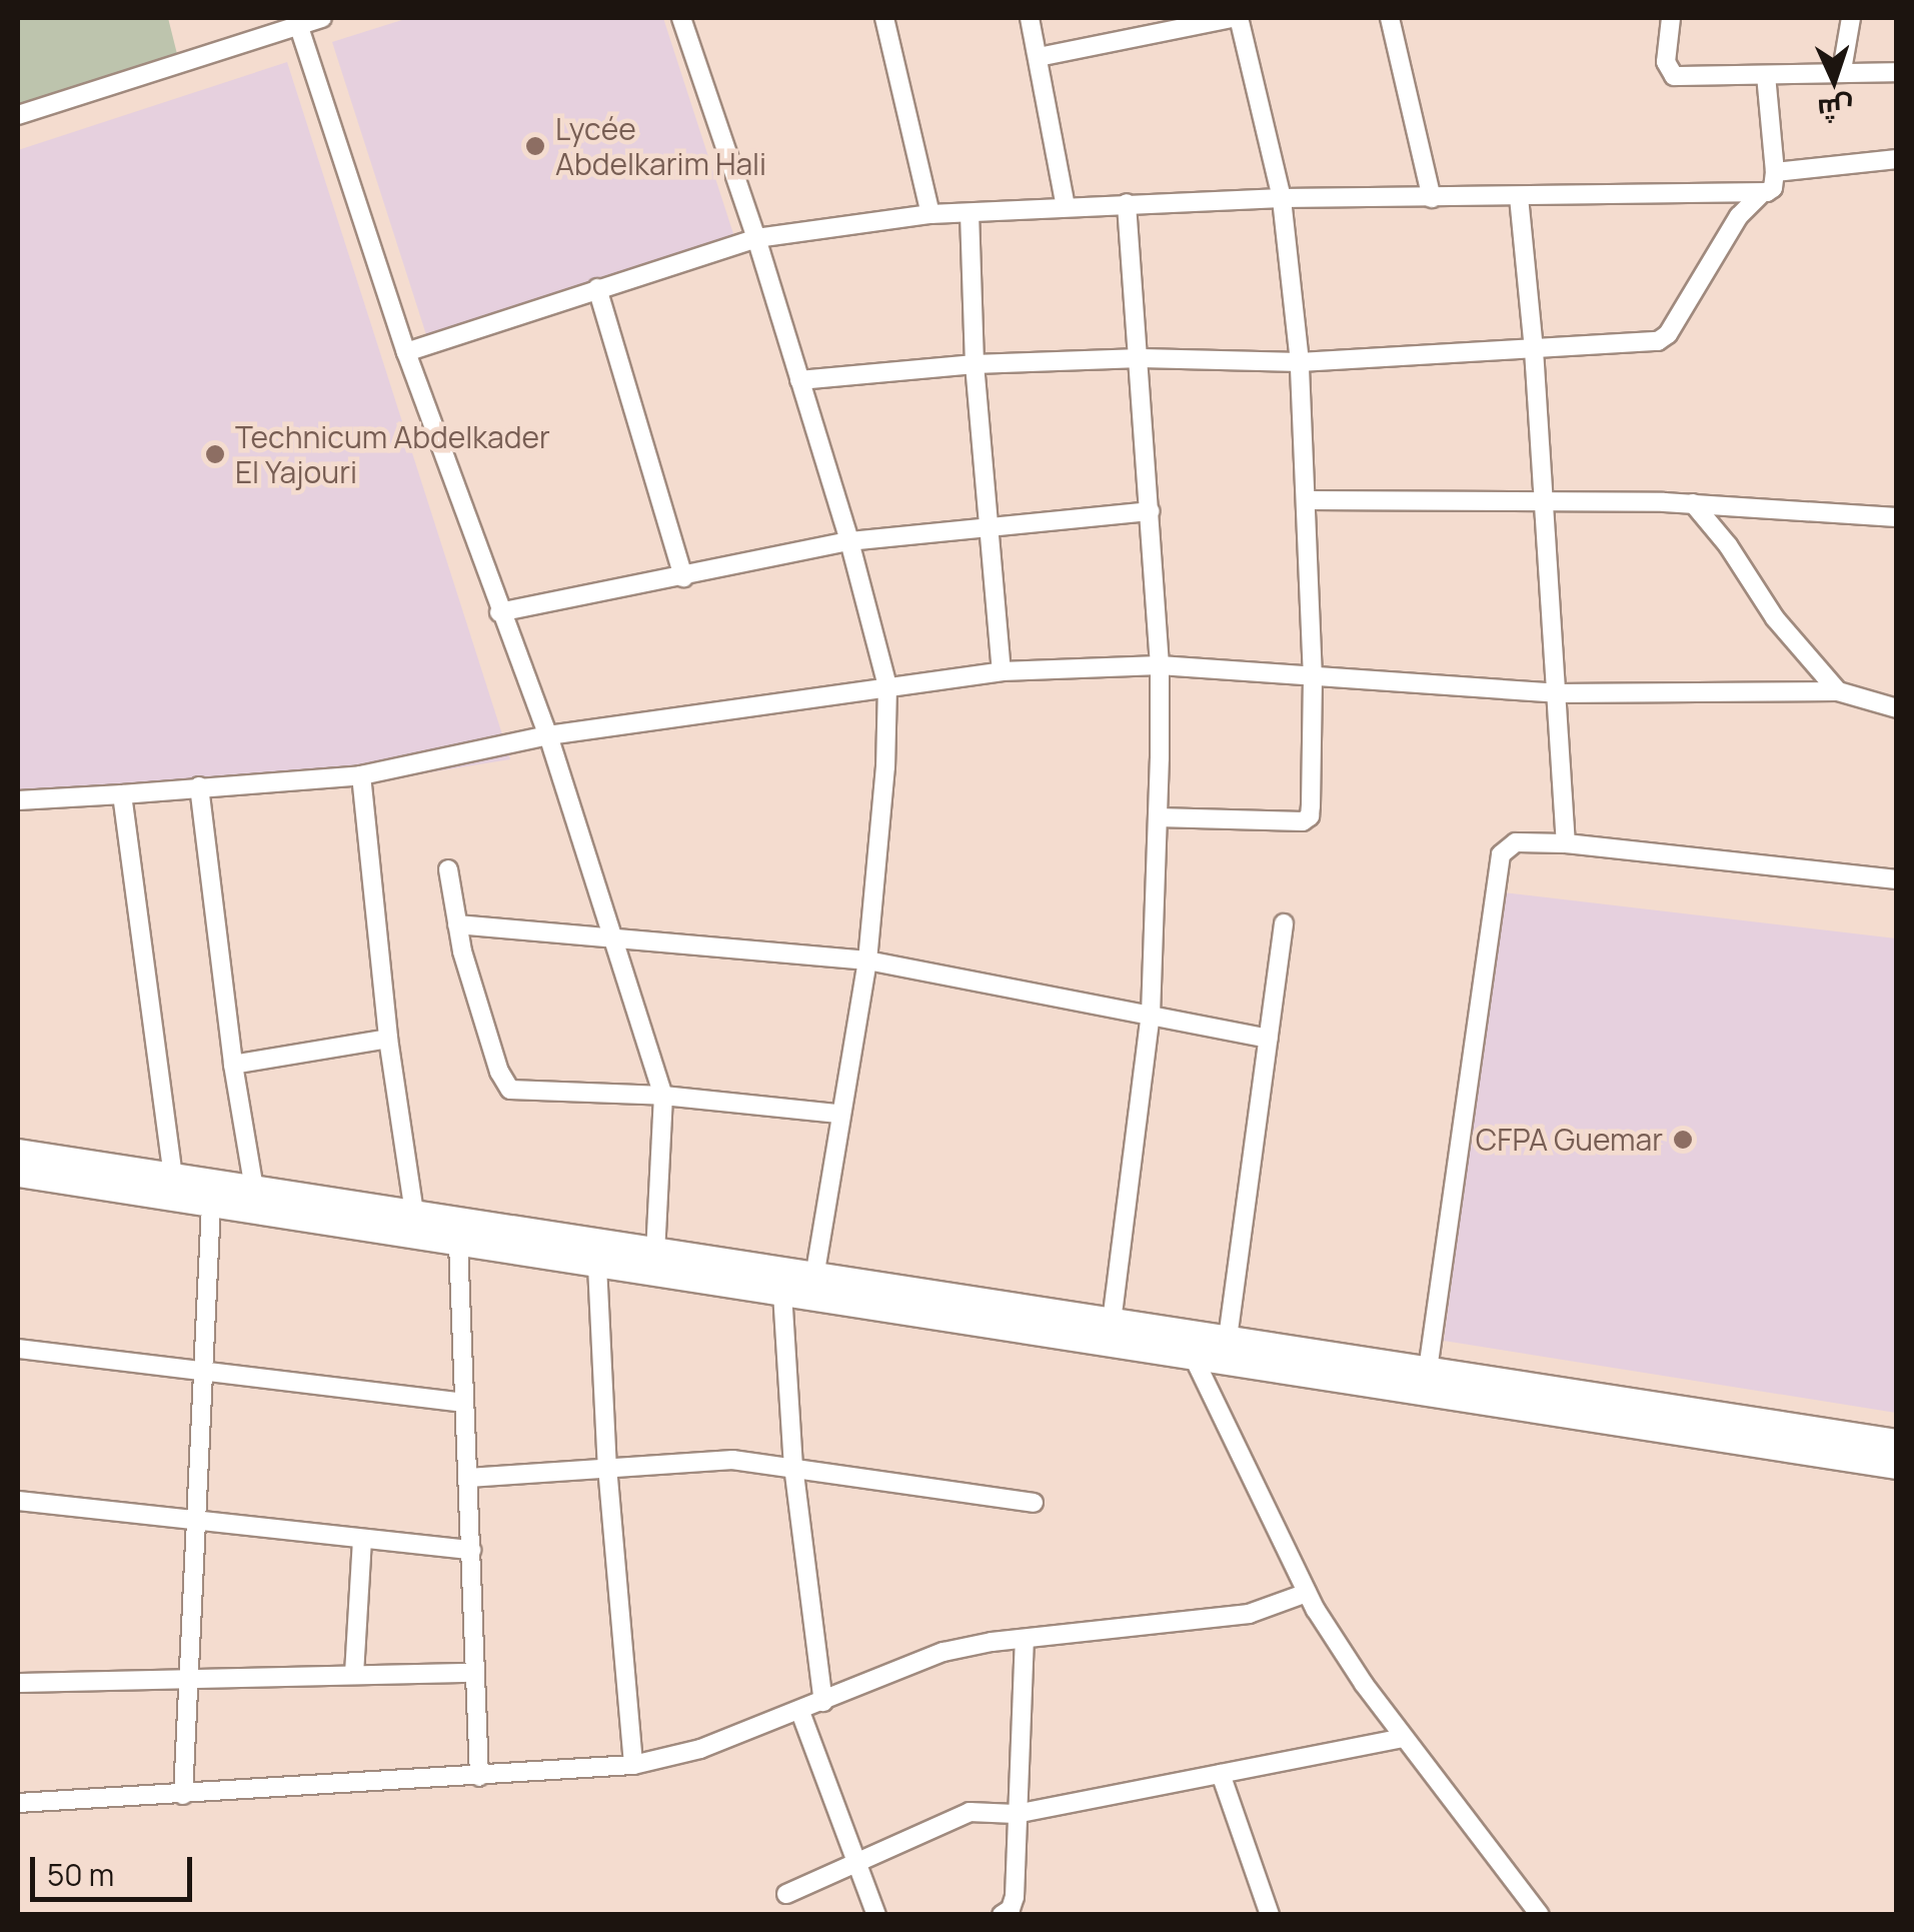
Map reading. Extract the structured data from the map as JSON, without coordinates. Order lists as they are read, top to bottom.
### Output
{
  "places": ["Lycée Abdelkarim Hali", "Technicum Abdelkader El Yajouri", "CFPA Guemar"],
  "scale_bar": "50 m",
  "north": "bottom"
}
